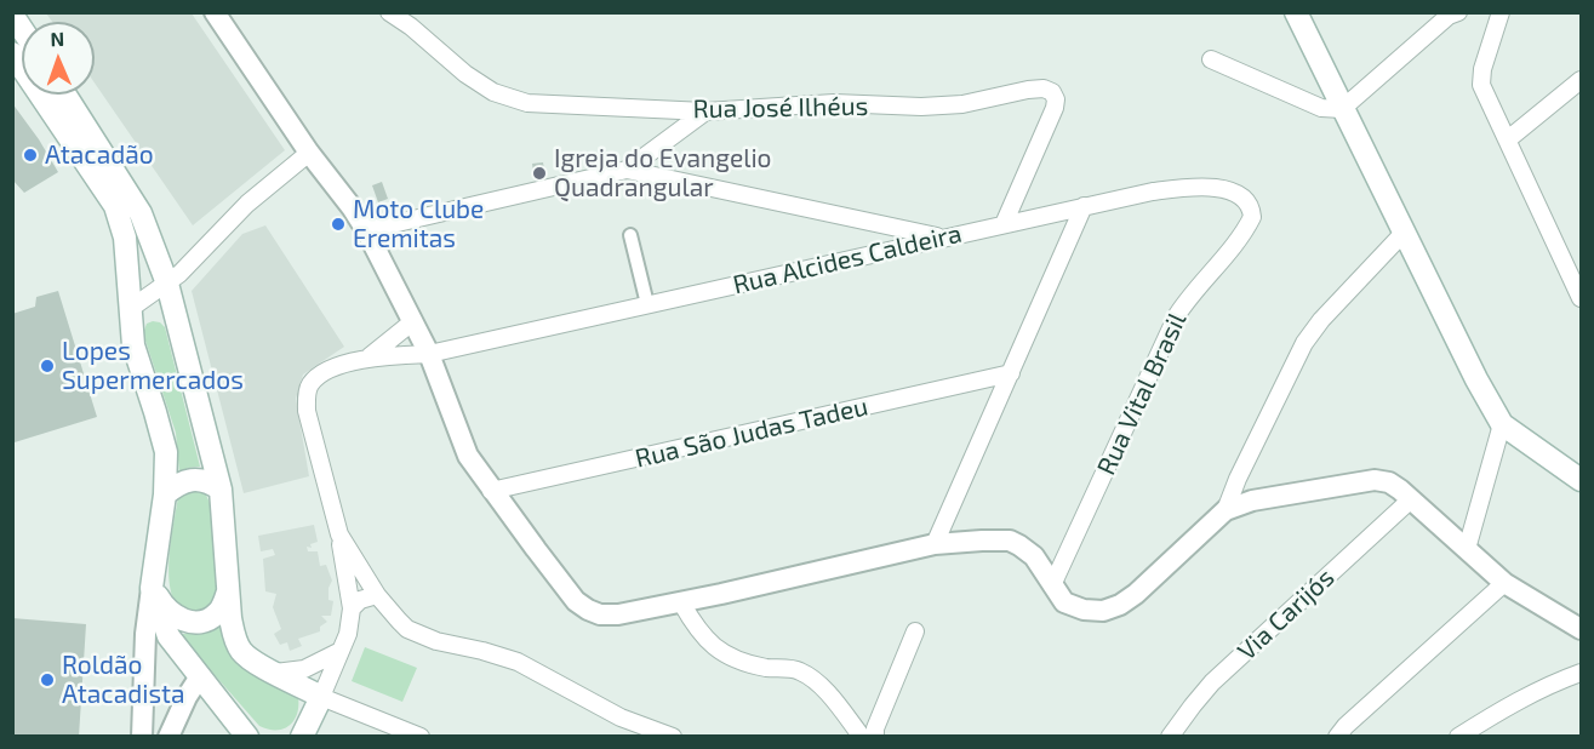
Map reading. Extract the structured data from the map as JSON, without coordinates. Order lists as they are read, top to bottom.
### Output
{
  "streets": {
    "street": [
      "Rua José Ilhéus",
      "Rua Alcides Caldeira",
      "Rua Vital Brasil",
      "Rua São Judas Tadeu",
      "Via Carijós"
    ]
  },
  "crossings": [
    ["Rua José Ilhéus", "Rua Alcides Caldeira"],
    ["Rua Alcides Caldeira", "Rua Vital Brasil"]
  ],
  "places": [
    "Atacadão",
    "Igreja do Evangelio Quadrangular",
    "Moto Clube Eremitas",
    "Lopes Supermercados",
    "Roldão Atacadista"
  ],
  "north": "top"
}
